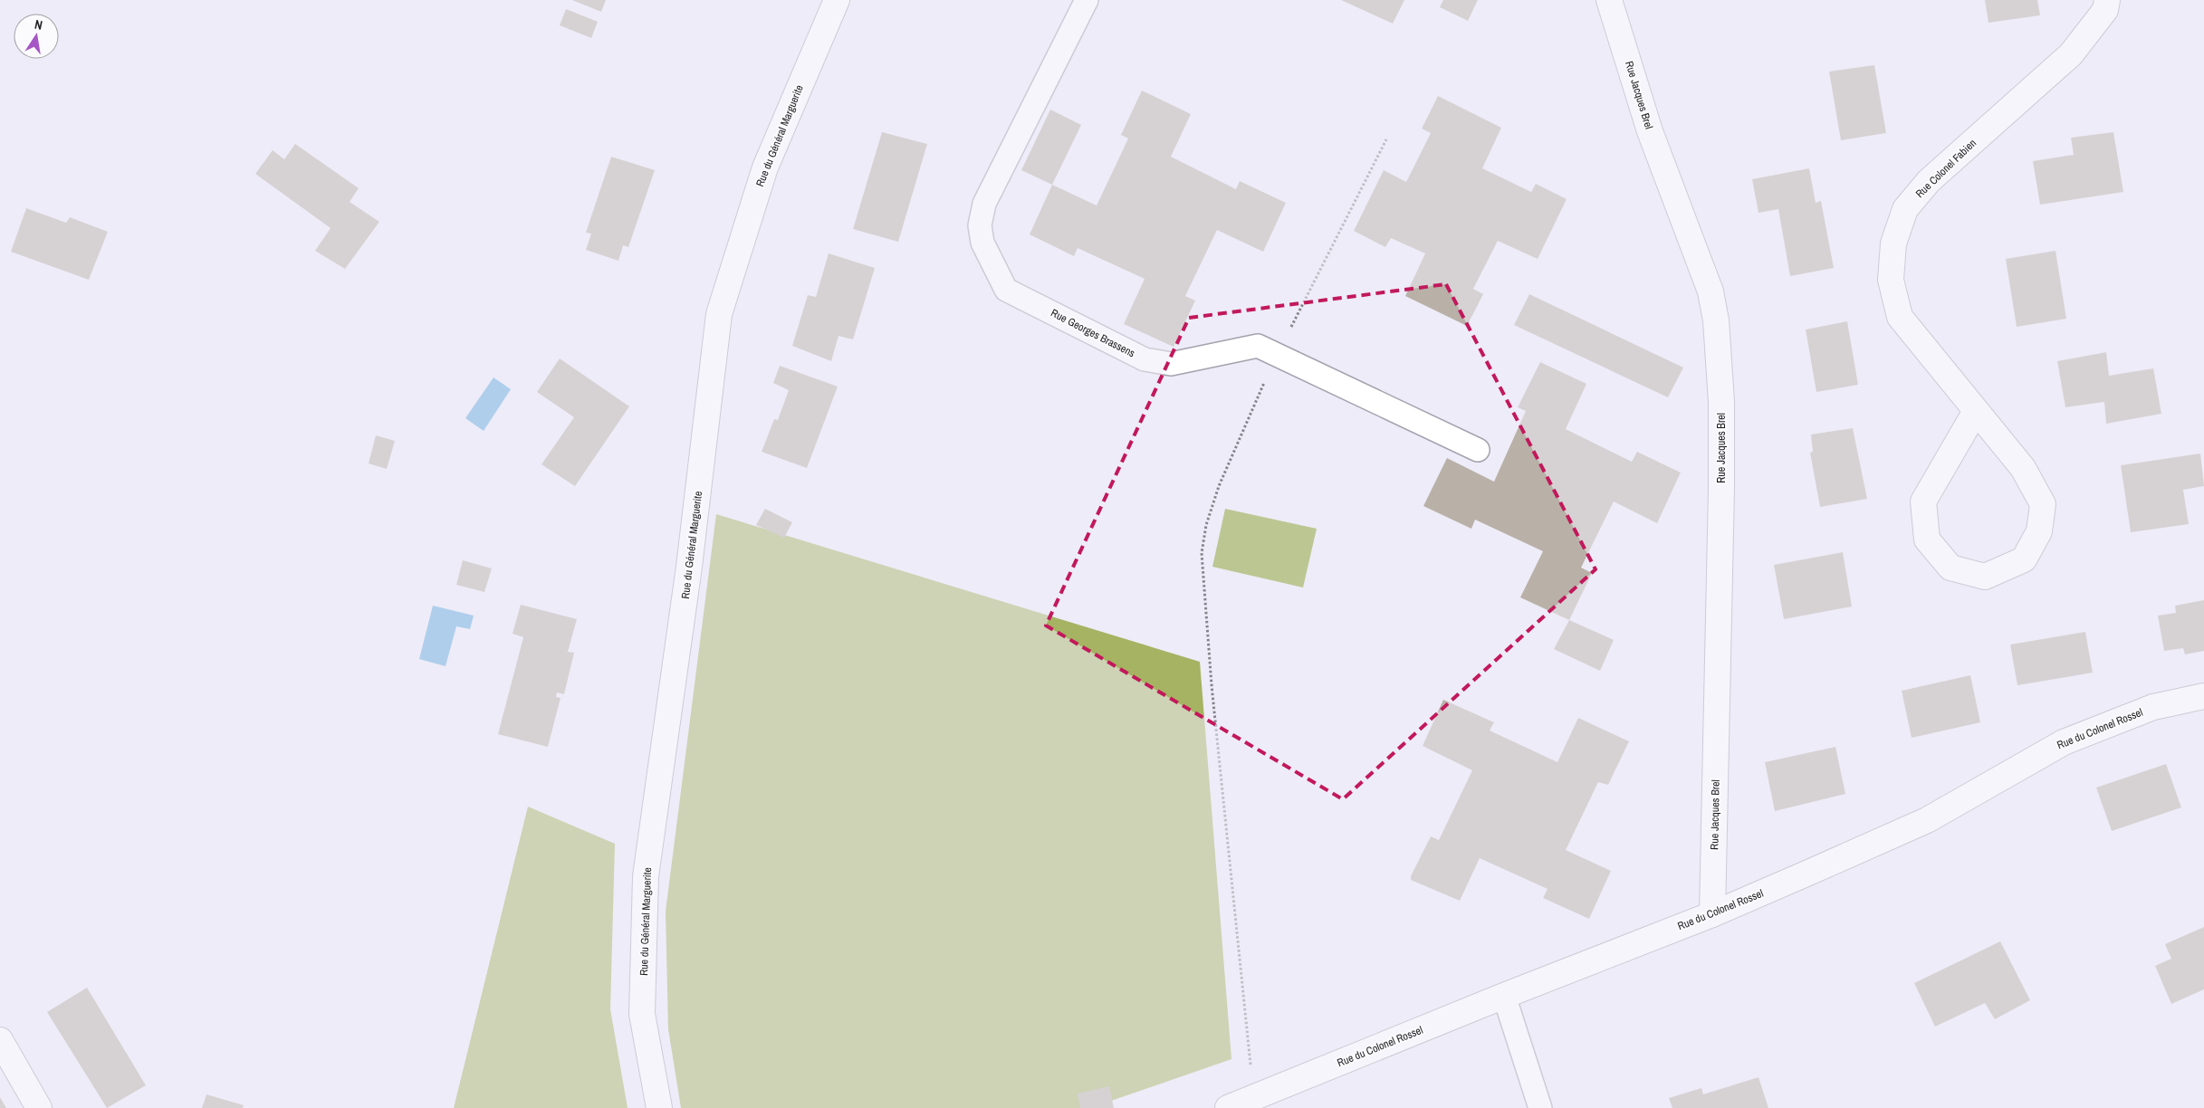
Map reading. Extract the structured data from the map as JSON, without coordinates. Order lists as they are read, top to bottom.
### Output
{
  "streets": {
    "street": [
      "Rue Jacques Brel",
      "Rue du Général Marguerite",
      "Rue Colonel Fabien",
      "Rue du Colonel Rossel"
    ],
    "lane": ["Rue Georges Brassens"]
  },
  "crossings": [
    ["Rue Jacques Brel", "Rue du Colonel Rossel"]
  ],
  "north": "top"
}
